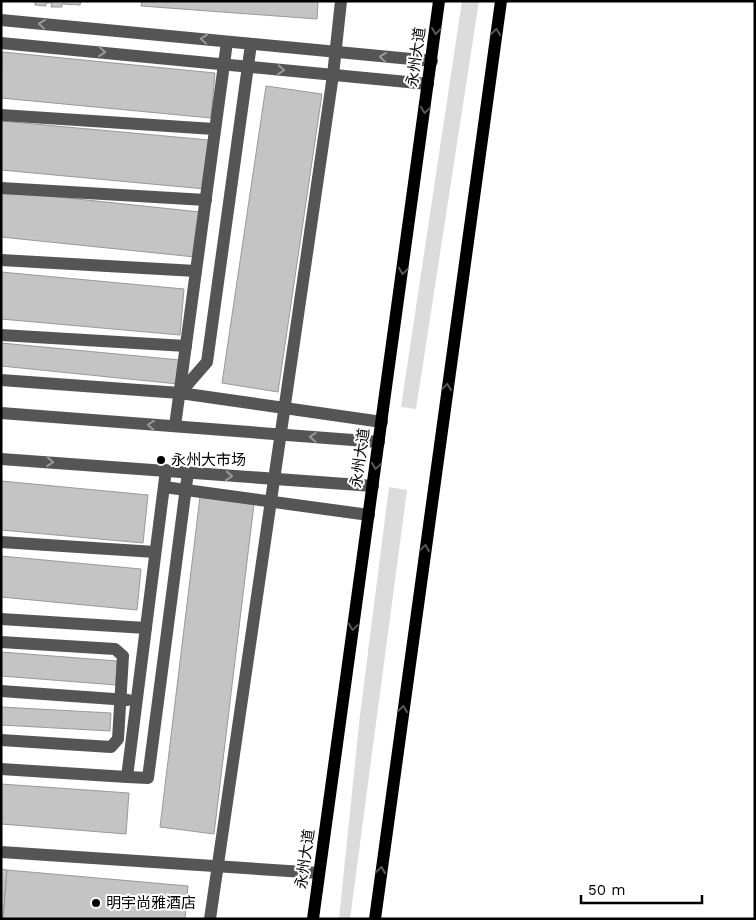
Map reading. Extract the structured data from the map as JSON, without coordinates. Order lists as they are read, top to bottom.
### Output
{
  "streets": {
    "main road": ["永州大道"]
  },
  "places": ["永州大市场", "明宇尚雅酒店"],
  "scale_bar": "50 m"
}
